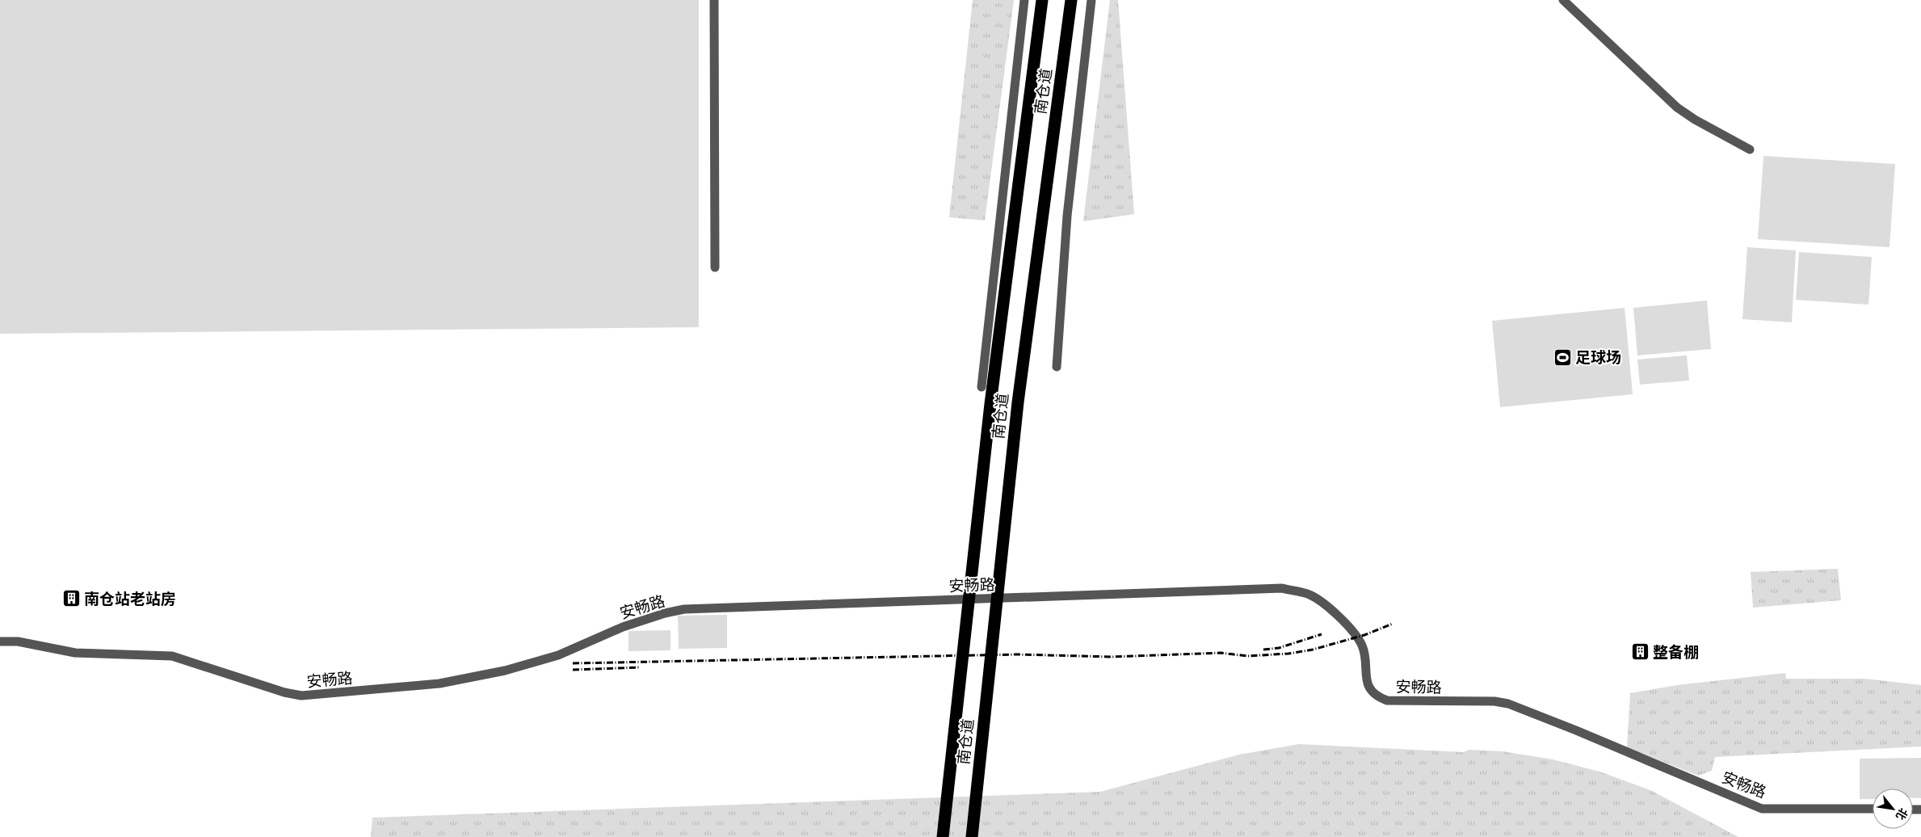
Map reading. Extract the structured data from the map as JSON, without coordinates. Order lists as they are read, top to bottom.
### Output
{
  "streets": {
    "highway": ["南仓道"],
    "street": ["安畅路"]
  },
  "places": {
    "sports": ["足球场"],
    "building": ["南仓站老站房", "整备棚"]
  },
  "north": "bottom right"
}
